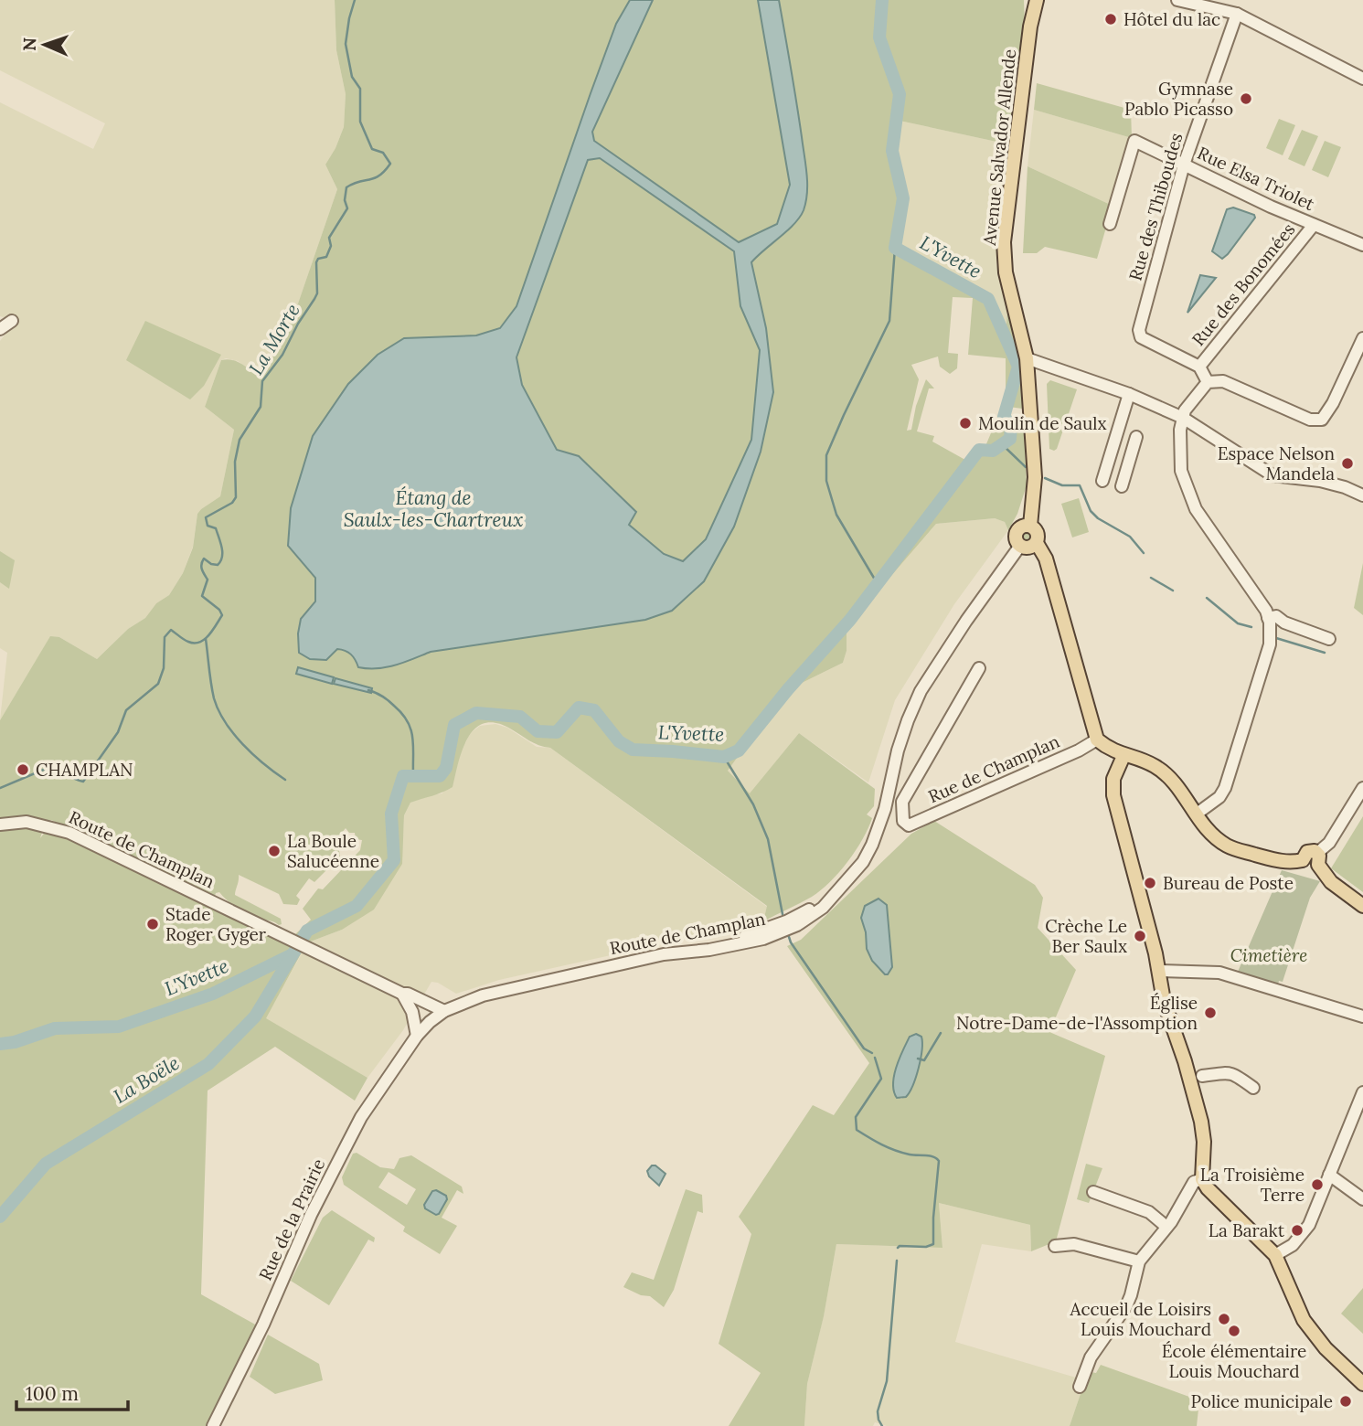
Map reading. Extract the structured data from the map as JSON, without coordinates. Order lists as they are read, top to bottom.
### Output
{
  "streets": {
    "main road": ["Avenue Salvador Allende"],
    "street": [
      "Rue Elsa Triolet",
      "Rue des Thiboudes",
      "Rue des Bonomées",
      "Rue de Champlan",
      "Route de Champlan",
      "Rue de la Prairie"
    ]
  },
  "crossings": [
    ["Avenue Salvador Allende", "Route de Champlan"],
    ["Rue Elsa Triolet", "Rue des Thiboudes"],
    ["Rue Elsa Triolet", "Rue des Bonomées"],
    ["Rue des Thiboudes", "Rue des Bonomées"],
    ["Route de Champlan", "Rue de la Prairie"]
  ],
  "water": [
    "L'Yvette",
    "La Morte",
    "Étang de Saulx-les-Chartreux",
    "La Boële"
  ],
  "parks": ["Cimetière"],
  "places": [
    "Hôtel du lac",
    "Gymnase Pablo Picasso",
    "Moulin de Saulx",
    "Espace Nelson Mandela",
    "CHAMPLAN",
    "La Boule Salucéenne",
    "Bureau de Poste",
    "Stade Roger Gyger",
    "Crèche Le Ber Saulx",
    "Église Notre-Dame-de-l'Assomption",
    "La Troisième Terre",
    "La Barakt",
    "Accueil de Loisirs Louis Mouchard",
    "École élémentaire Louis Mouchard",
    "Police municipale"
  ],
  "scale_bar": "100 m",
  "north": "left"
}
